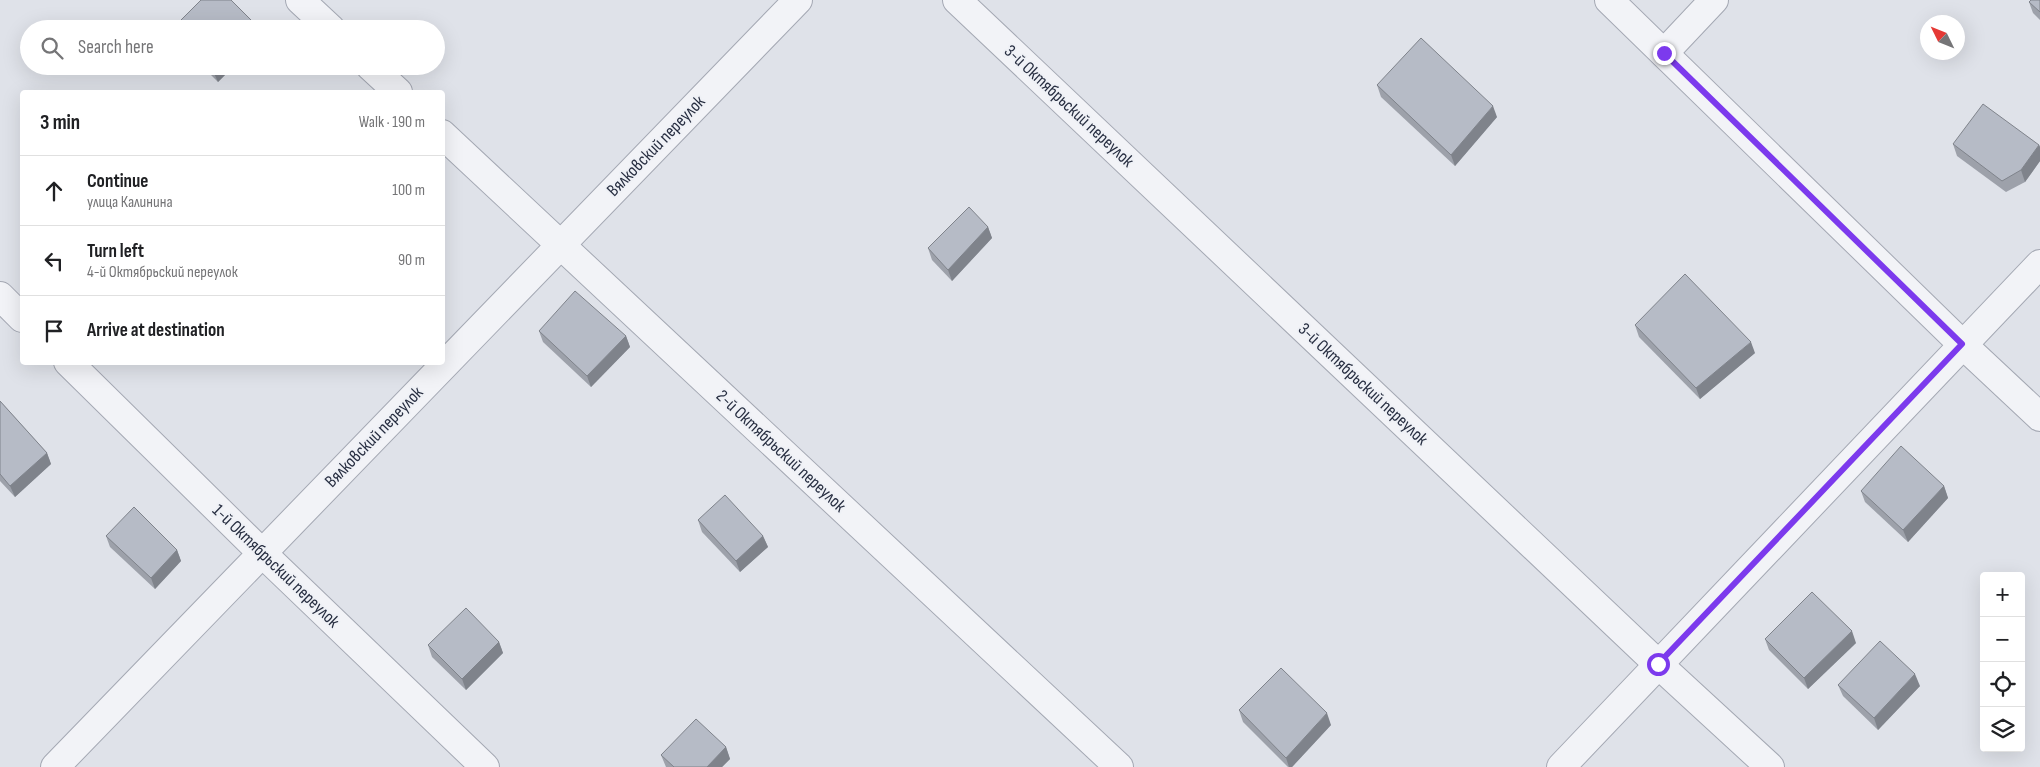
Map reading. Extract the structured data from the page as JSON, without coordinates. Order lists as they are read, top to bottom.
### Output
{
  "streets": {
    "street": [
      "3-й Октябрьский переулок",
      "Вялковский переулок",
      "2-й Октябрьский переулок",
      "1-й Октябрьский переулок"
    ]
  },
  "crossings": [
    ["Вялковский переулок", "2-й Октябрьский переулок"],
    ["Вялковский переулок", "1-й Октябрьский переулок"]
  ],
  "north": "top left",
  "page": {
    "search": "Search here",
    "heading": ["3 min", "Walk · 190 m"],
    "list": [
      ["Continue", "улица Калинина", "100 m"],
      ["Turn left", "4-й Октябрьский переулок", "90 m"],
      "Arrive at destination"
    ],
    "map_buttons": ["+", "−"]
  }
}
